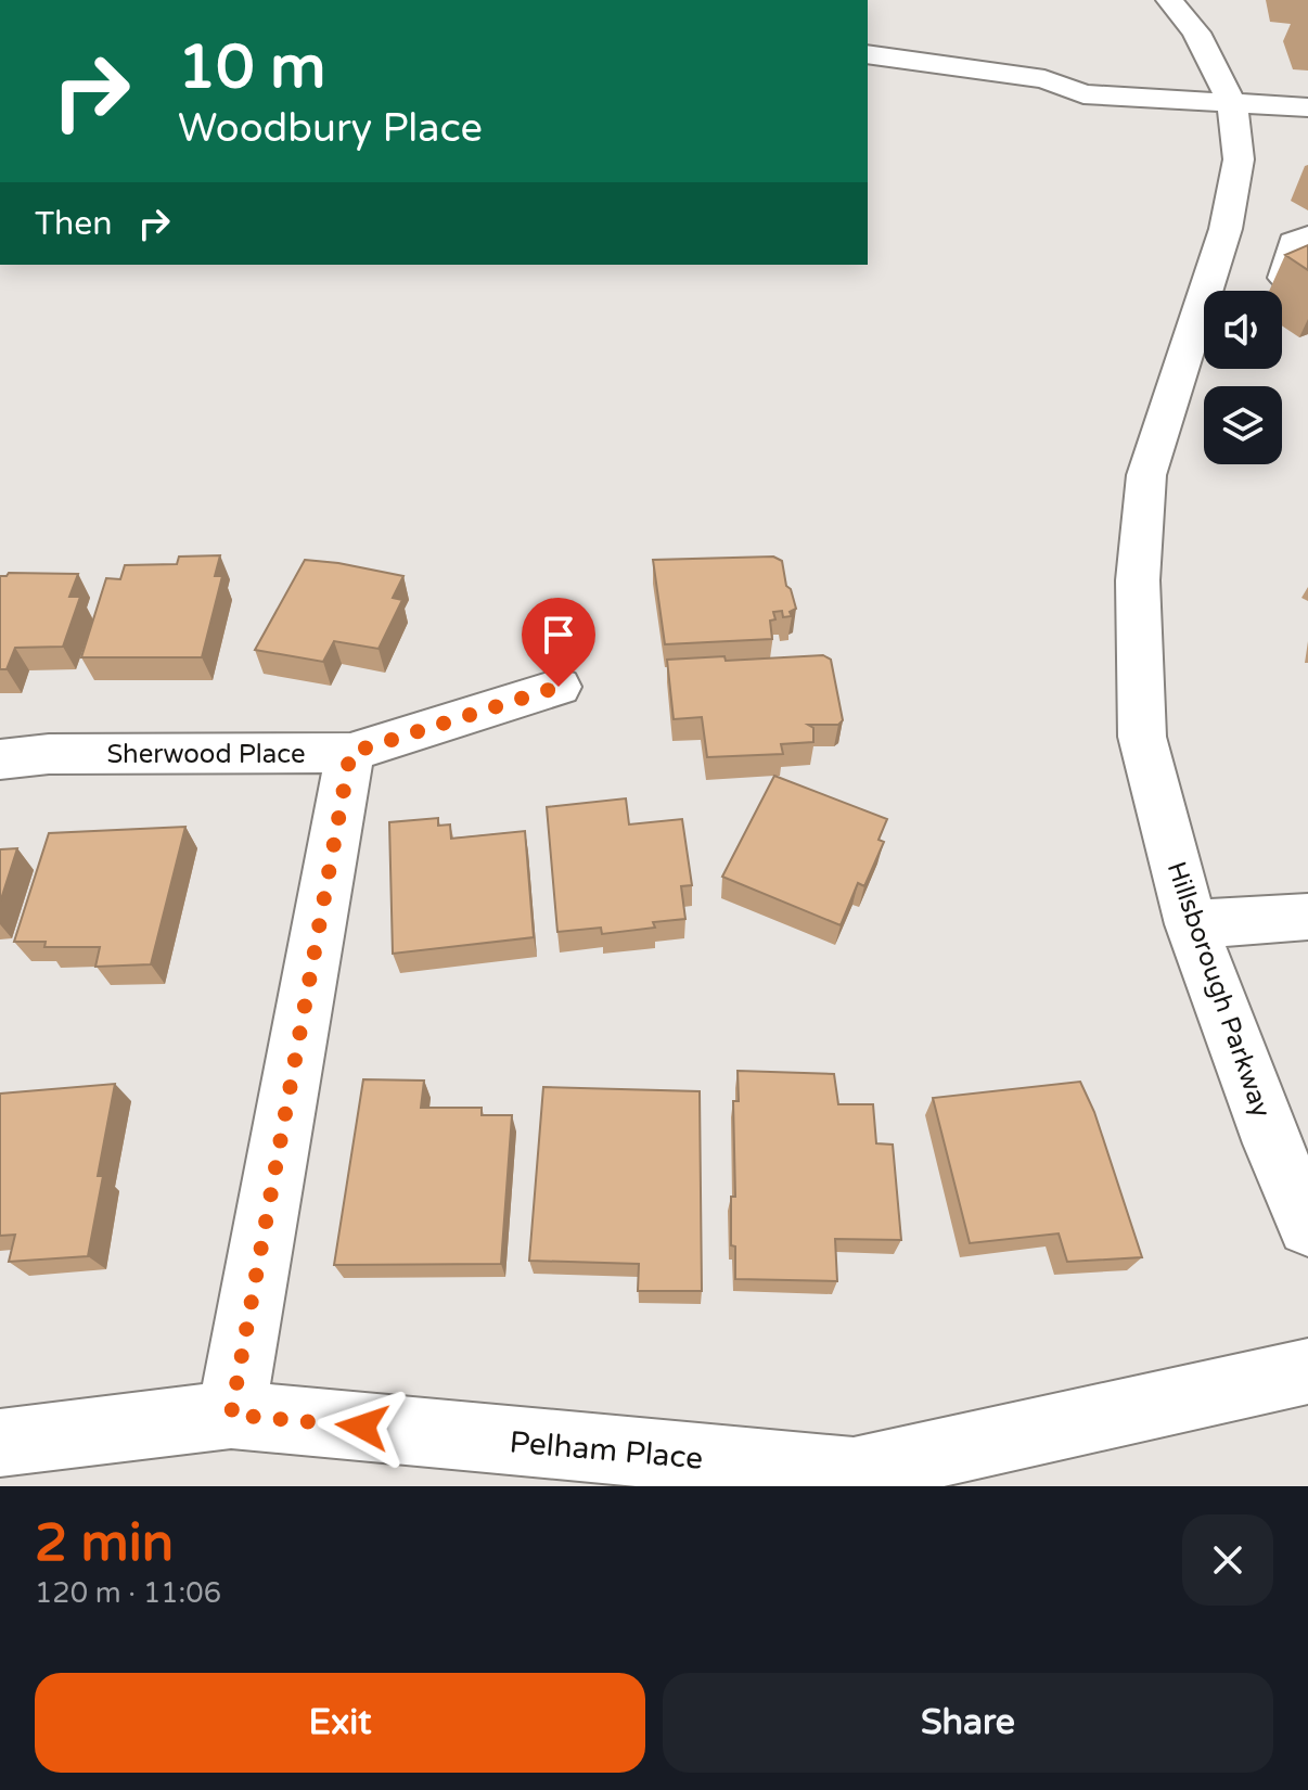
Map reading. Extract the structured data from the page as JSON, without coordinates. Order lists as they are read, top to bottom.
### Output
{
  "streets": {
    "street": ["Sherwood Place", "Hillsborough Parkway", "Pelham Place"]
  },
  "page": {
    "turn": ["10 m", "Woodbury Place"],
    "then": "Then",
    "heading": ["2 min", "120 m · 11:06"],
    "buttons": ["Exit", "Share"]
  }
}
